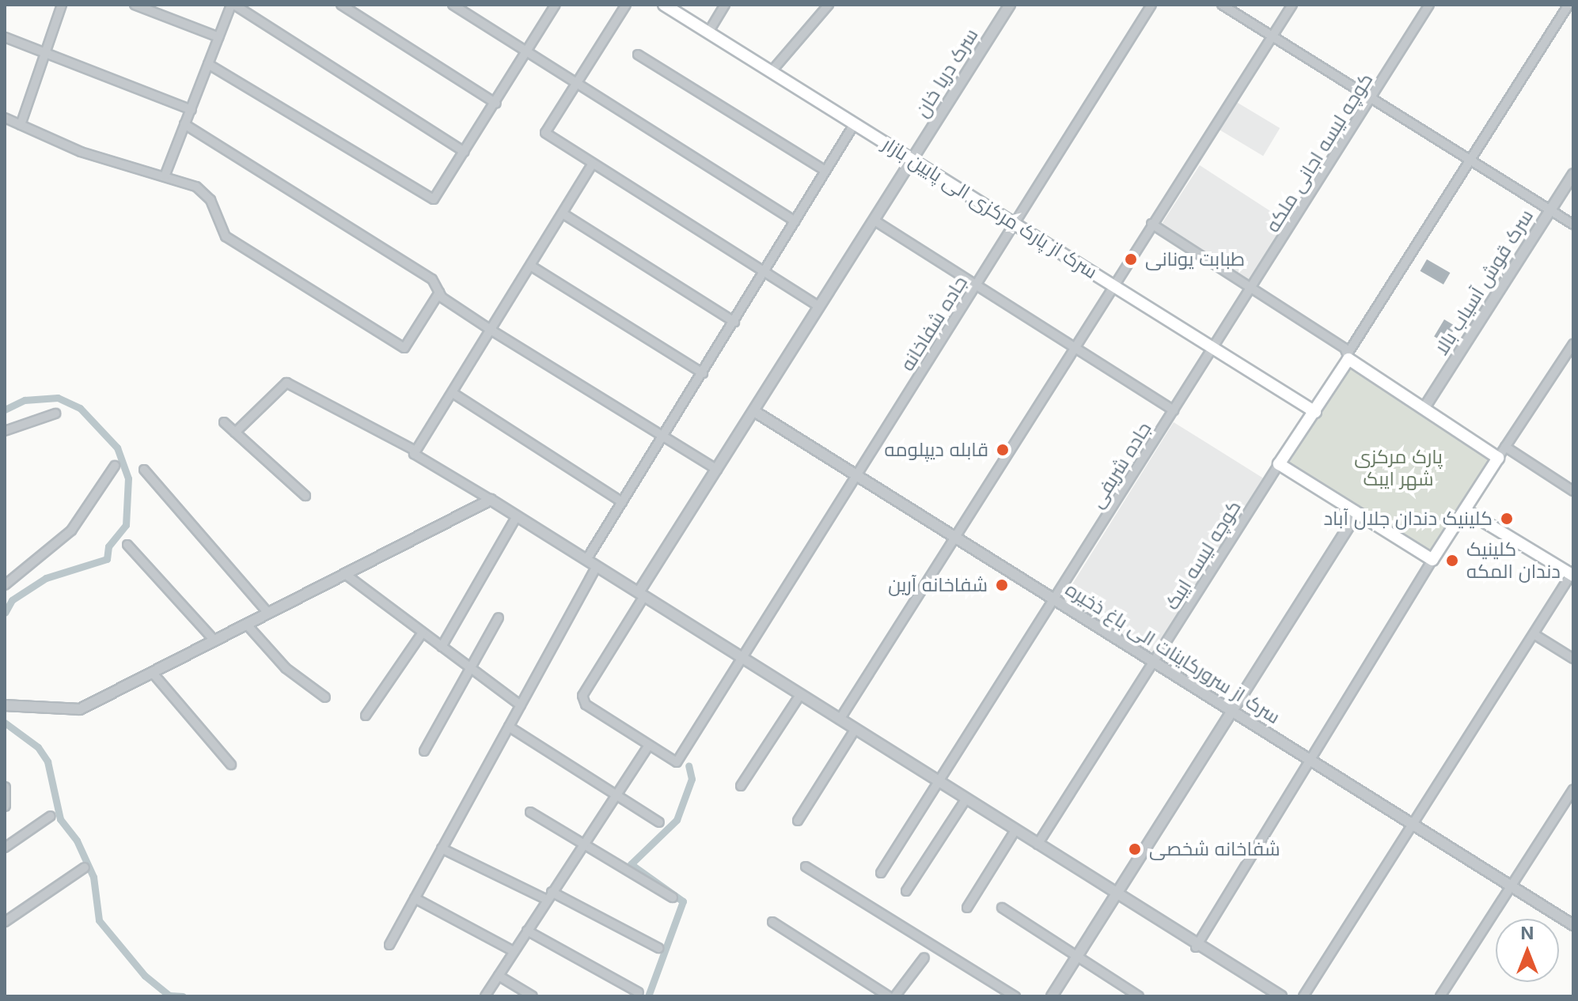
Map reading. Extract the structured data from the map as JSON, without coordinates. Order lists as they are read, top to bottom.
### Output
{
  "streets": {
    "main road": ["سرک از پارک مرکزی الی پایین بازار"],
    "street": [
      "سرک دریا خان",
      "کوچه لیسه اجانی ملکه",
      "سرک قوش آسیاب بالا",
      "جاده شفاخانه",
      "جاده شریفی",
      "کوچه لیسه ایبک",
      "سرک از سرورکاینات الی باغ ذخیره"
    ]
  },
  "crossings": [
    ["سرک دریا خان", "سرک از پارک مرکزی الی پایین بازار"],
    ["سرک دریا خان", "سرک از سرورکاینات الی باغ ذخیره"],
    ["کوچه لیسه اجانی ملکه", "سرک از پارک مرکزی الی پایین بازار"],
    ["کوچه لیسه اجانی ملکه", "جاده شریفی"],
    ["سرک از پارک مرکزی الی پایین بازار", "جاده شفاخانه"],
    ["سرک از پارک مرکزی الی پایین بازار", "جاده شریفی"],
    ["جاده شفاخانه", "سرک از سرورکاینات الی باغ ذخیره"],
    ["جاده شریفی", "سرک از سرورکاینات الی باغ ذخیره"],
    ["کوچه لیسه ایبک", "سرک از سرورکاینات الی باغ ذخیره"]
  ],
  "parks": ["پارک مرکزی شهر ایبک"],
  "places": [
    "طبابت یونانی",
    "قابله دیپلومه",
    "کلینیک دندان جلال آباد",
    "کلینیک دندان المکه",
    "شفاخانه آرین",
    "شفاخانه شخصی"
  ],
  "north": "top"
}
